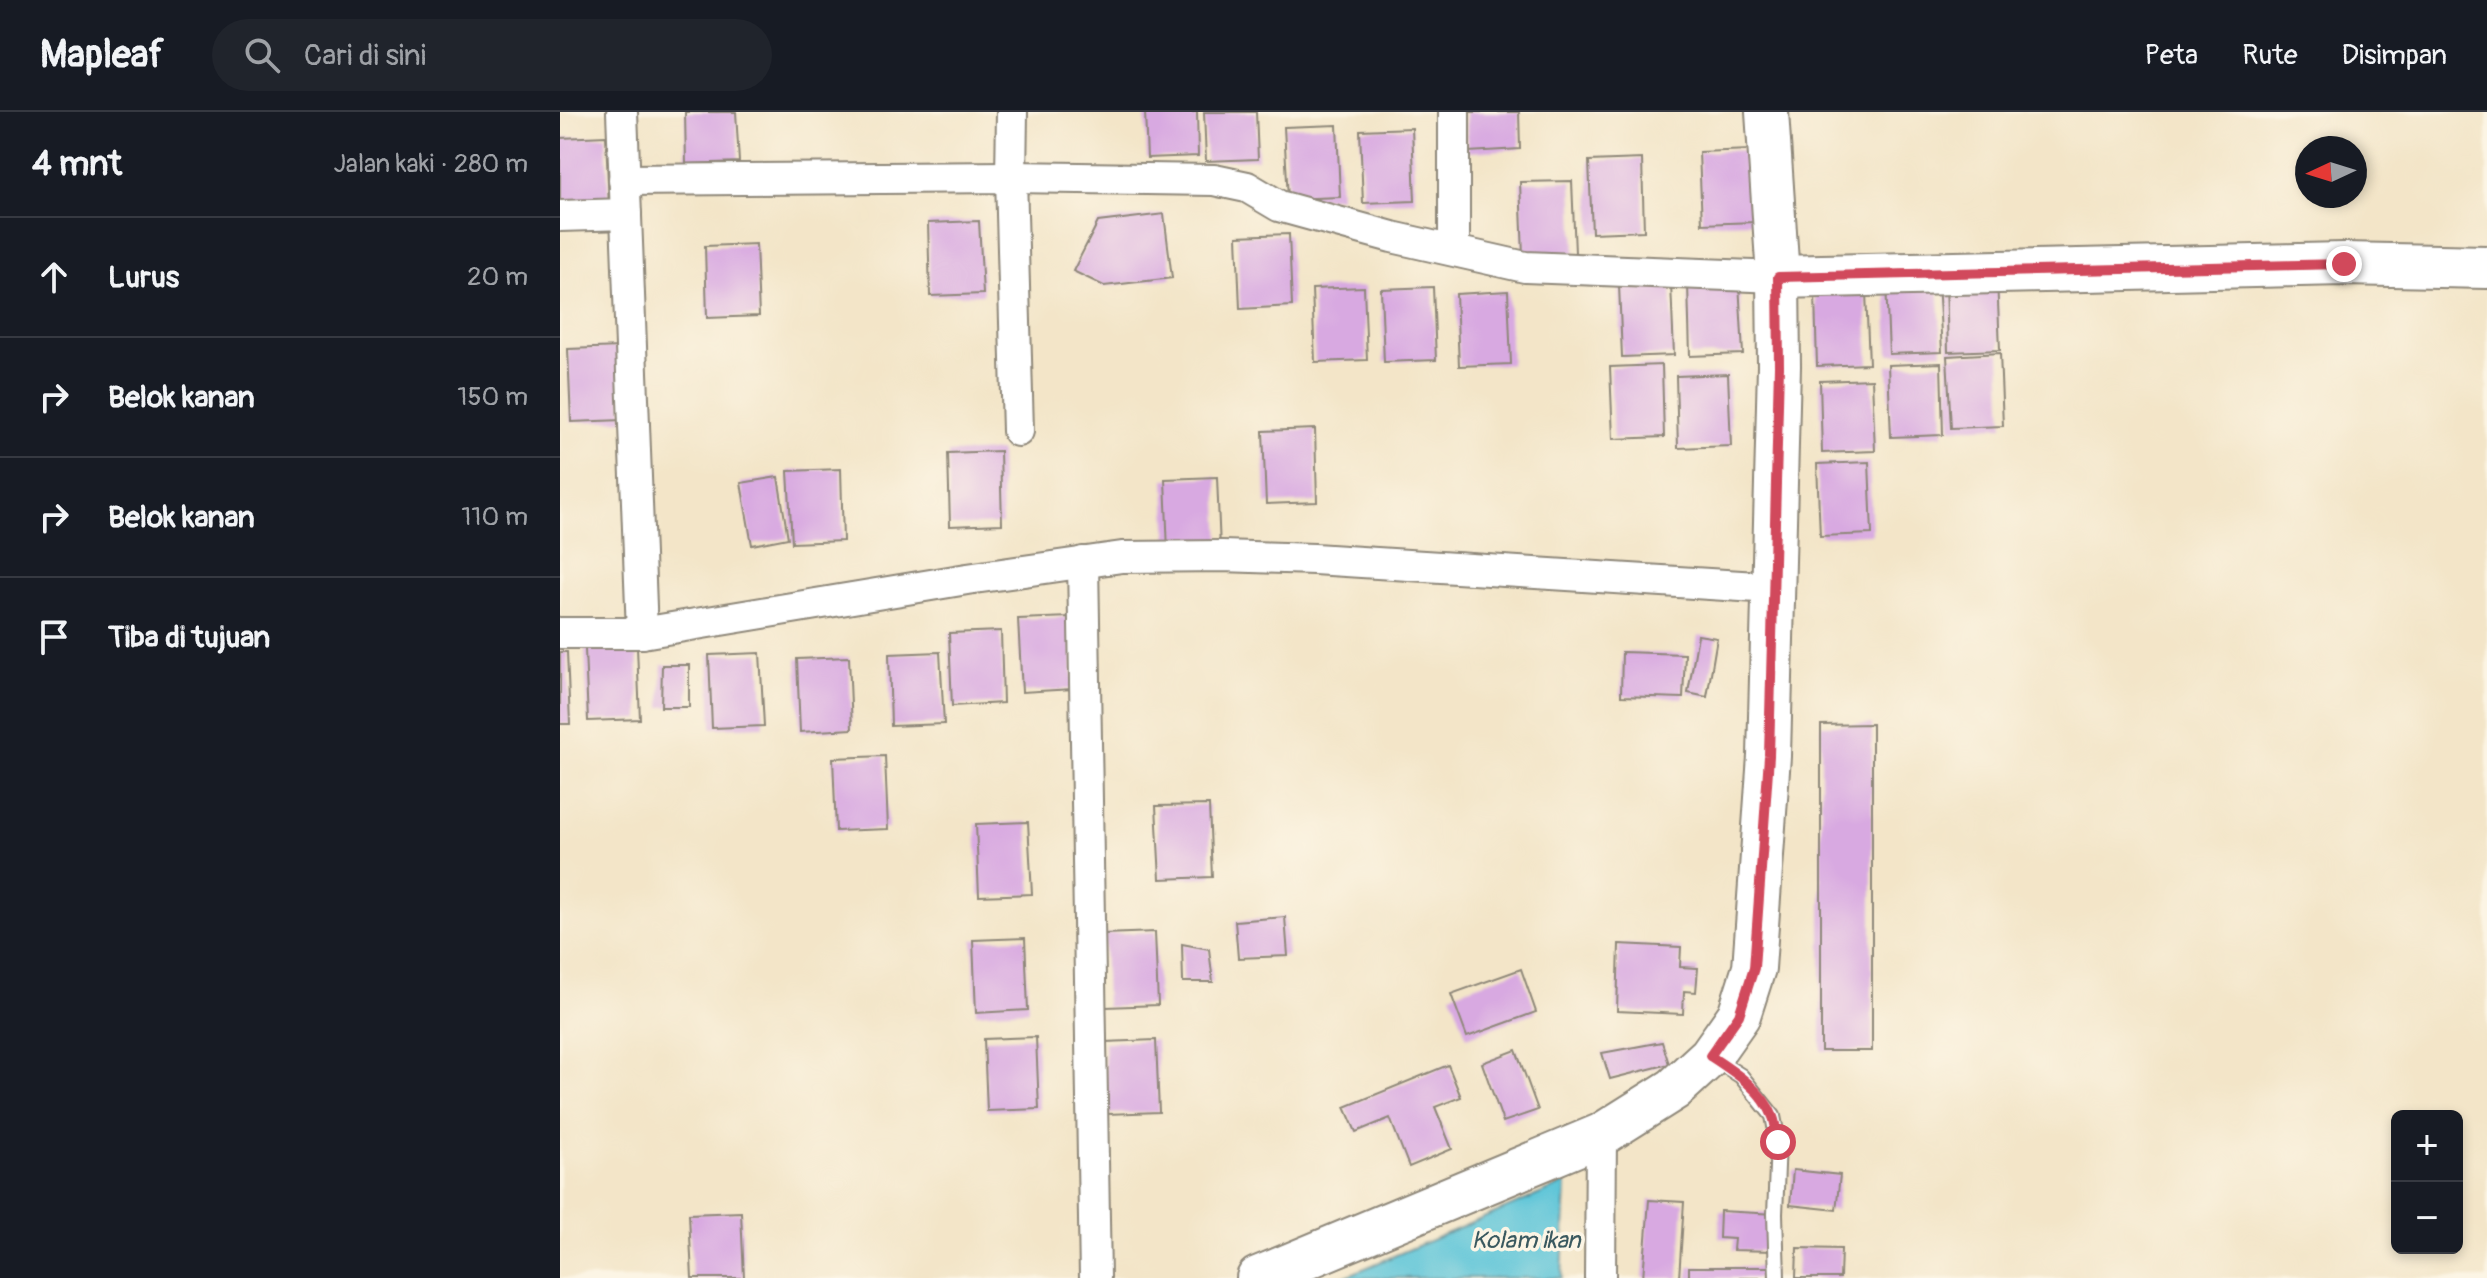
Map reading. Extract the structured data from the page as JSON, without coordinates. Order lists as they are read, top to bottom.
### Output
{
  "water": ["Kolam ikan"],
  "north": "left",
  "page": {
    "header": "Mapleaf",
    "search": "Cari di sini",
    "nav": ["Peta", "Rute", "Disimpan"],
    "heading": ["4 mnt", "Jalan kaki · 280 m"],
    "list": [
      ["Lurus", "20 m"],
      ["Belok kanan", "150 m"],
      ["Belok kanan", "110 m"],
      "Tiba di tujuan"
    ],
    "map_buttons": ["+", "−"]
  }
}
